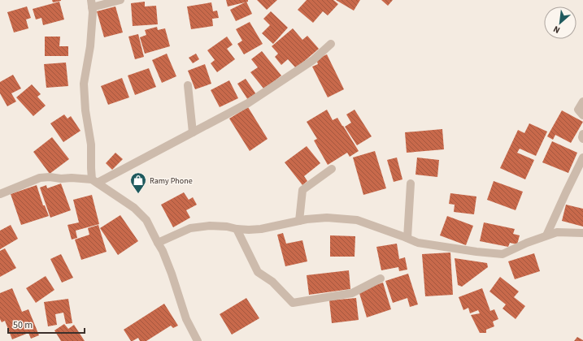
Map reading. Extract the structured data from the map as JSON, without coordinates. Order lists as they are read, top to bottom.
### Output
{
  "places": {
    "shop": ["Ramy Phone"]
  },
  "scale_bar": "50 m",
  "north": "bottom left"
}
